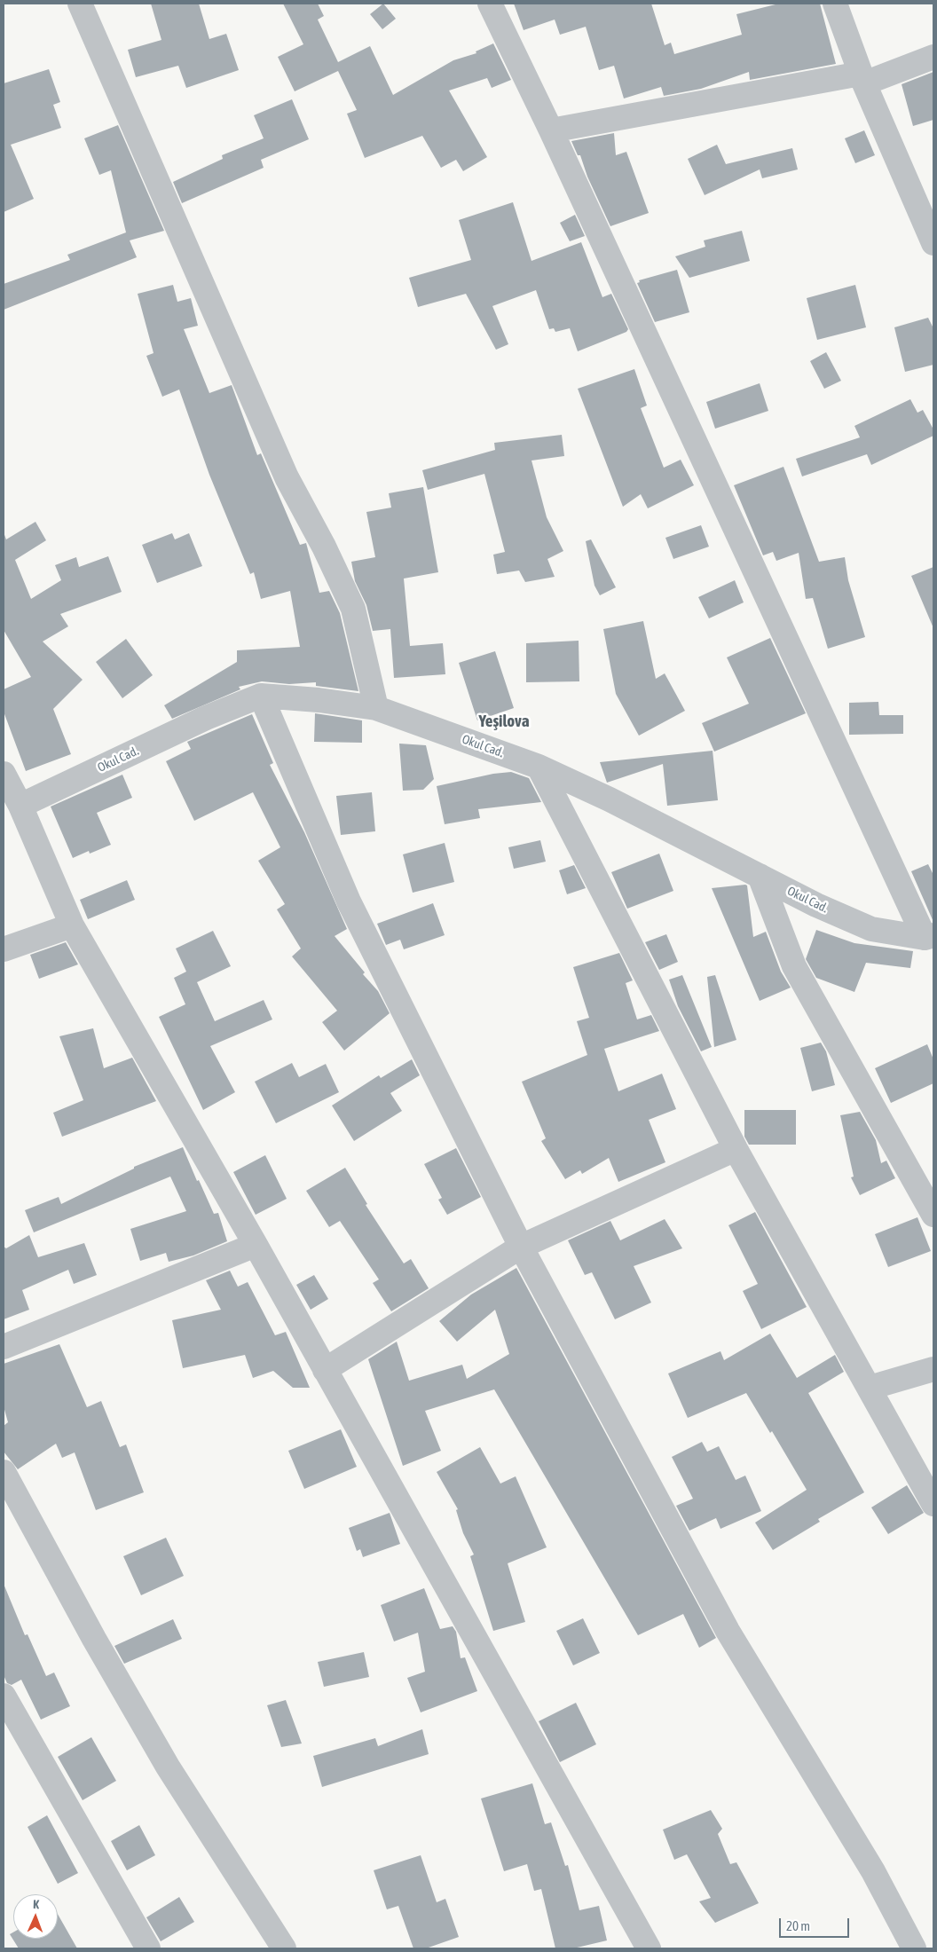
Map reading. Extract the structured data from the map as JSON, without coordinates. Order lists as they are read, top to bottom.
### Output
{
  "streets": {
    "street": ["Okul Cad."]
  },
  "districts": ["Yeşilova"],
  "scale_bar": "20 m",
  "north": "top"
}
